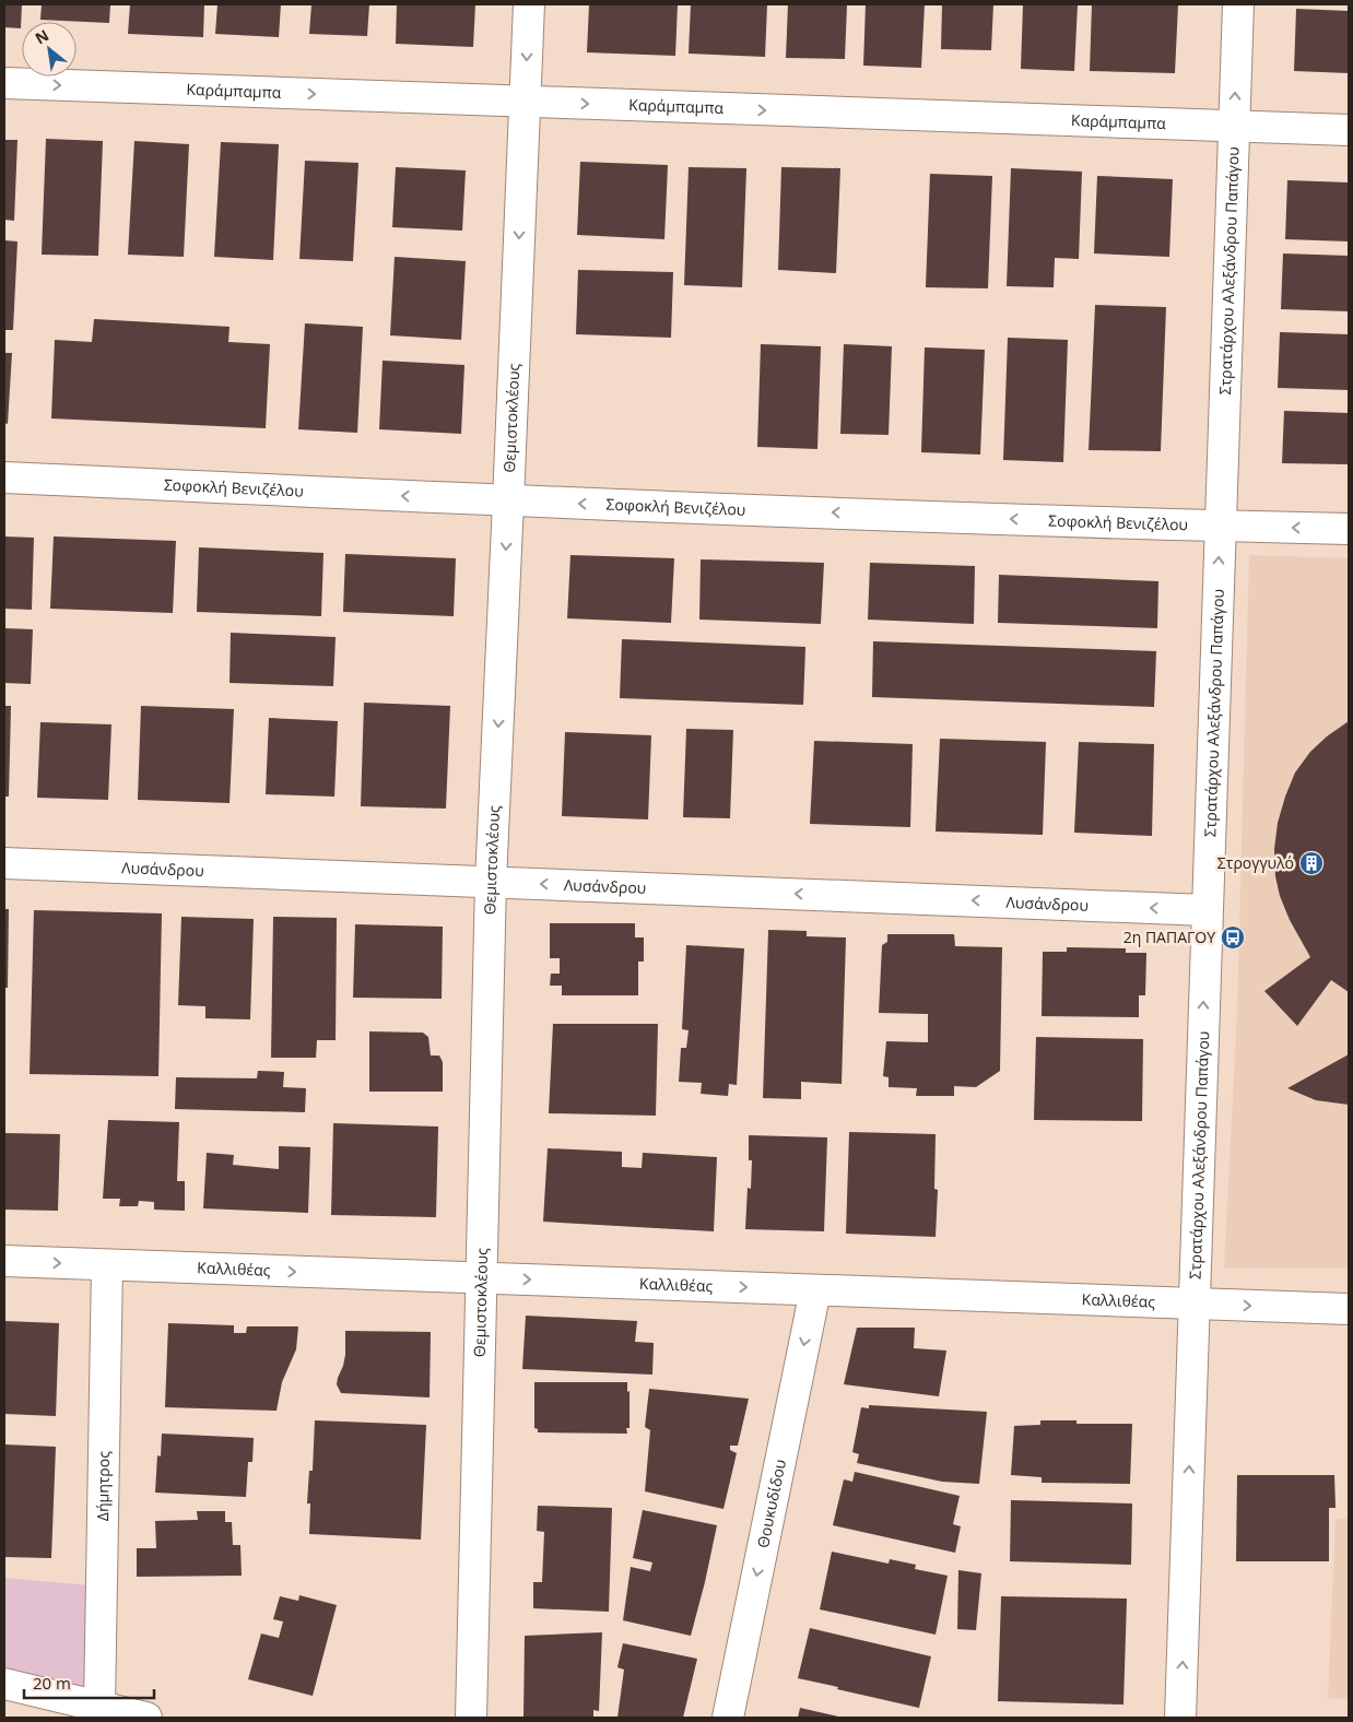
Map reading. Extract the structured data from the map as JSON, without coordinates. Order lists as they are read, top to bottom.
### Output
{
  "streets": {
    "street": [
      "Καράμπαμπα",
      "Στρατάρχου Αλεξάνδρου Παπάγου",
      "Θεμιστοκλέους",
      "Σοφοκλή Βενιζέλου",
      "Λυσάνδρου",
      "Καλλιθέας",
      "Δήμητρος",
      "Θουκυδίδου"
    ]
  },
  "crossings": [
    ["Καράμπαμπα", "Στρατάρχου Αλεξάνδρου Παπάγου"],
    ["Καράμπαμπα", "Θεμιστοκλέους"],
    ["Στρατάρχου Αλεξάνδρου Παπάγου", "Σοφοκλή Βενιζέλου"],
    ["Στρατάρχου Αλεξάνδρου Παπάγου", "Λυσάνδρου"],
    ["Στρατάρχου Αλεξάνδρου Παπάγου", "Καλλιθέας"],
    ["Θεμιστοκλέους", "Σοφοκλή Βενιζέλου"],
    ["Θεμιστοκλέους", "Λυσάνδρου"],
    ["Θεμιστοκλέους", "Καλλιθέας"],
    ["Καλλιθέας", "Δήμητρος"],
    ["Καλλιθέας", "Θουκυδίδου"]
  ],
  "one_way": [
    "Καράμπαμπα",
    "Στρατάρχου Αλεξάνδρου Παπάγου",
    "Θεμιστοκλέους",
    "Σοφοκλή Βενιζέλου",
    "Λυσάνδρου",
    "Καλλιθέας",
    "Θουκυδίδου"
  ],
  "places": {
    "building": ["Στρογγυλό"],
    "bus stop": ["2η ΠΑΠΑΓΟΥ"]
  },
  "scale_bar": "20 m",
  "north": "top left"
}
